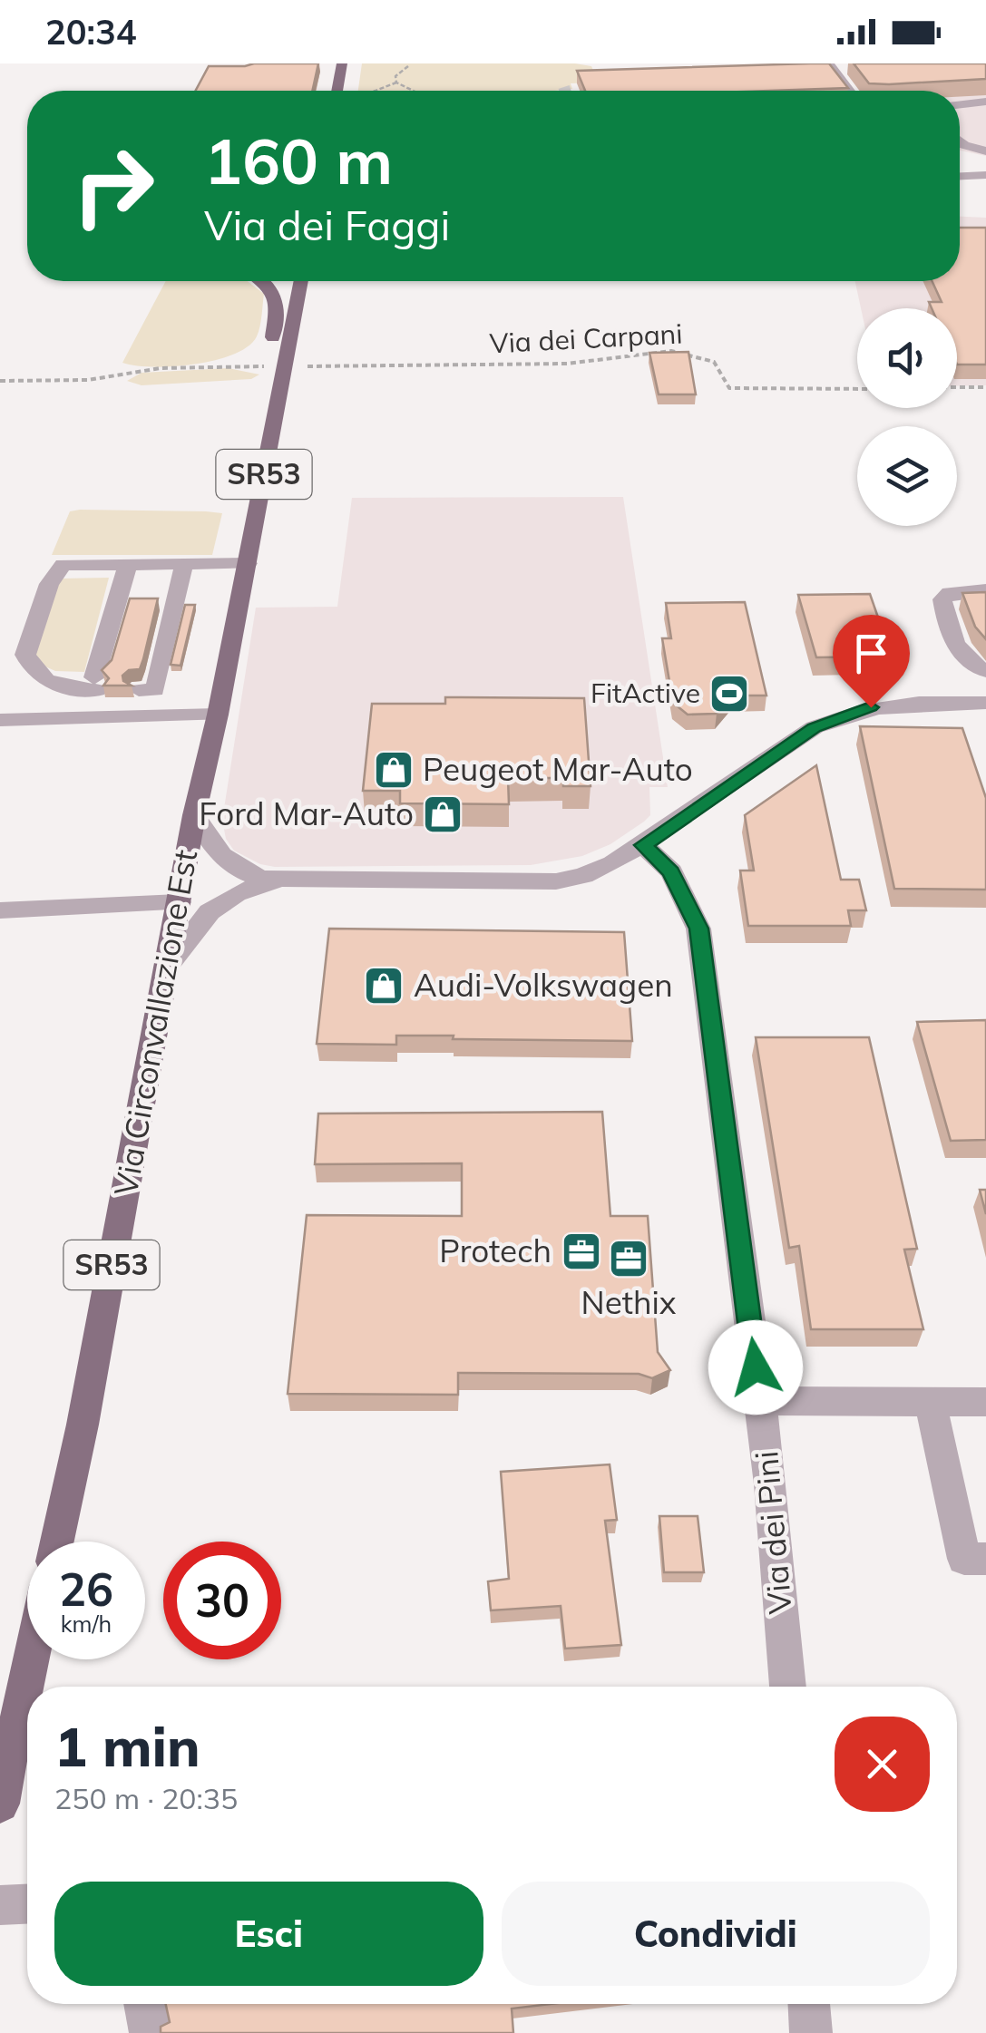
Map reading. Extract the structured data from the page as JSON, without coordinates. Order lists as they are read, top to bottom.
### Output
{
  "streets": {
    "main road": ["SR53", "Via Circonvallazione Est"],
    "street": ["Via dei Pini"],
    "path": ["Via dei Carpani"]
  },
  "crossings": [
    ["Via dei Carpani", "Via Circonvallazione Est"]
  ],
  "places": {
    "sports": ["FitActive"],
    "shop": ["Peugeot Mar-Auto", "Ford Mar-Auto", "Audi-Volkswagen"],
    "office": ["Protech", "Nethix"]
  },
  "page": {
    "status": "20:34",
    "turn": ["160 m", "Via dei Faggi"],
    "speed": "26 km/h",
    "limit": "30",
    "heading": ["1 min", "250 m · 20:35"],
    "buttons": ["Esci", "Condividi"]
  }
}
